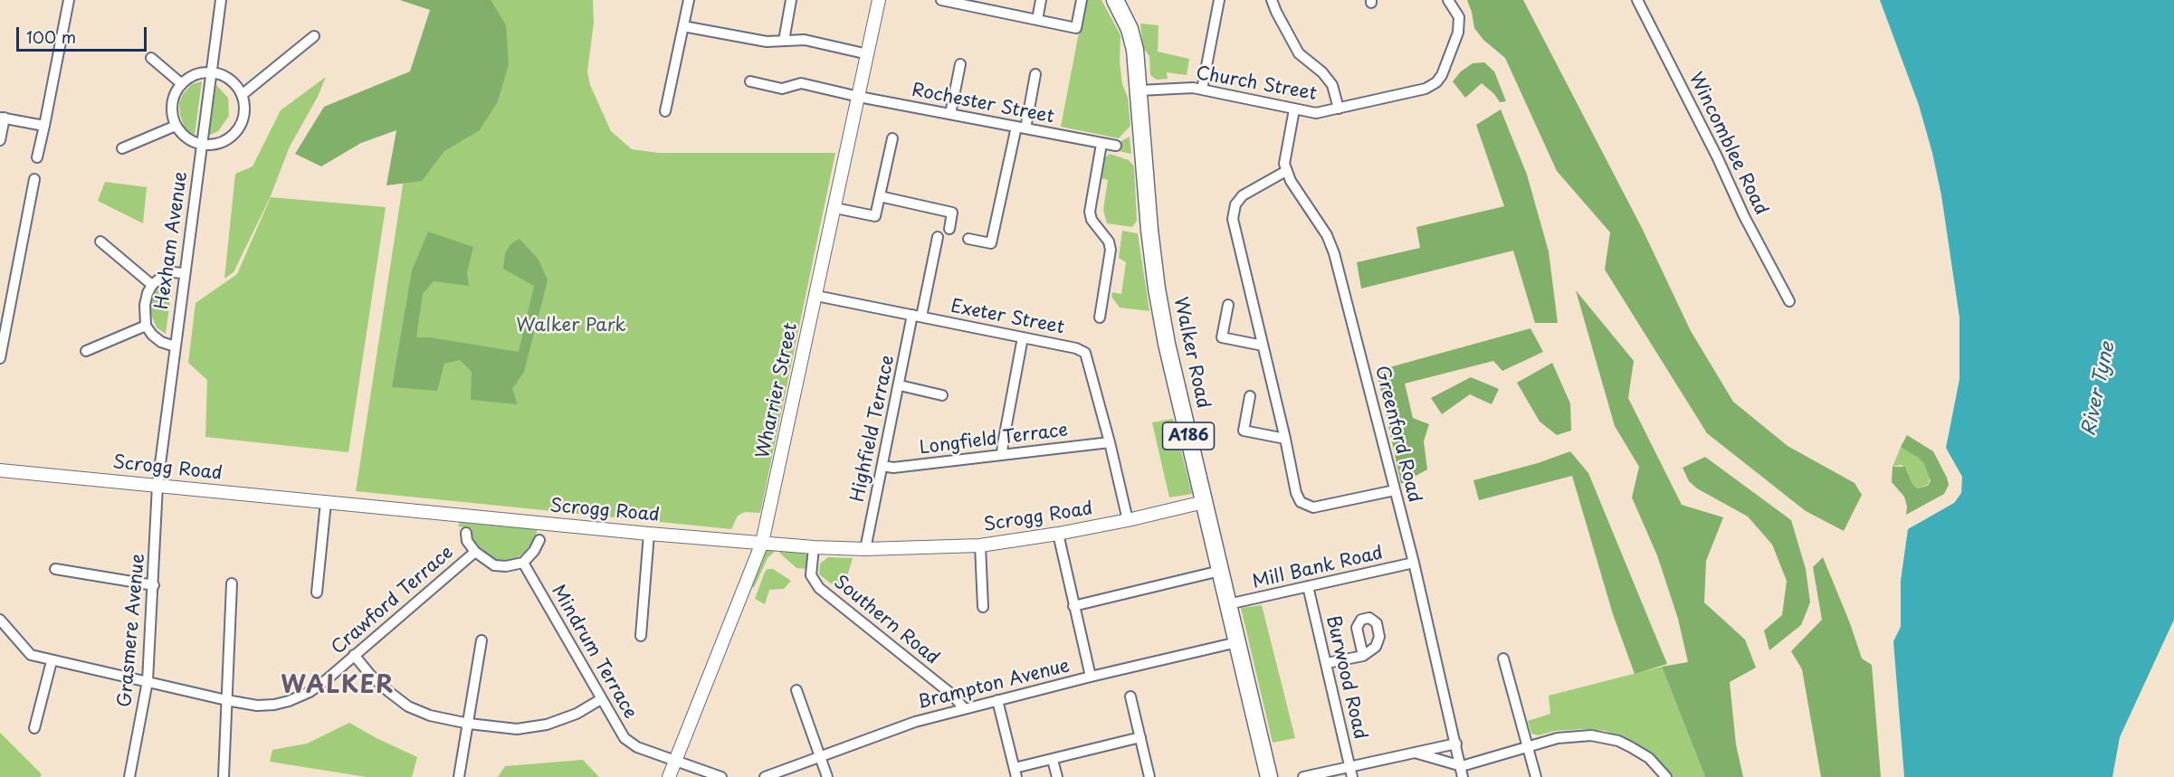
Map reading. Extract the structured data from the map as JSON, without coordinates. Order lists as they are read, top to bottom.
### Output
{
  "streets": {
    "main road": ["Walker Road", "A186"],
    "street": [
      "Church Street",
      "Rochester Street",
      "Wincomblee Road",
      "Hexham Avenue",
      "Exeter Street",
      "Wharrier Street",
      "Highfield Terrace",
      "Greenford Road",
      "Longfield Terrace",
      "Scrogg Road",
      "Mill Bank Road",
      "Crawford Terrace",
      "Southern Road",
      "Grasmere Avenue",
      "Mindrum Terrace",
      "Burwood Road",
      "Brampton Avenue"
    ]
  },
  "crossings": [
    ["Church Street", "Walker Road"],
    ["Church Street", "A186"],
    ["Rochester Street", "Wharrier Street"],
    ["Hexham Avenue", "Scrogg Road"],
    ["Hexham Avenue", "Grasmere Avenue"],
    ["Exeter Street", "Wharrier Street"],
    ["Exeter Street", "Highfield Terrace"],
    ["Exeter Street", "Longfield Terrace"],
    ["Walker Road", "A186"],
    ["Walker Road", "Scrogg Road"],
    ["Walker Road", "Mill Bank Road"],
    ["Walker Road", "Brampton Avenue"],
    ["Wharrier Street", "Scrogg Road"],
    ["Wharrier Street", "Mindrum Terrace"],
    ["Highfield Terrace", "Longfield Terrace"],
    ["Highfield Terrace", "Scrogg Road"],
    ["Greenford Road", "Mill Bank Road"],
    ["Scrogg Road", "Southern Road"],
    ["Scrogg Road", "Grasmere Avenue"],
    ["Scrogg Road", "Mindrum Terrace"],
    ["Mill Bank Road", "Burwood Road"],
    ["Crawford Terrace", "Grasmere Avenue"],
    ["Southern Road", "Brampton Avenue"]
  ],
  "districts": ["WALKER"],
  "water": ["River Tyne"],
  "parks": ["Walker Park"],
  "scale_bar": "100 m"
}
